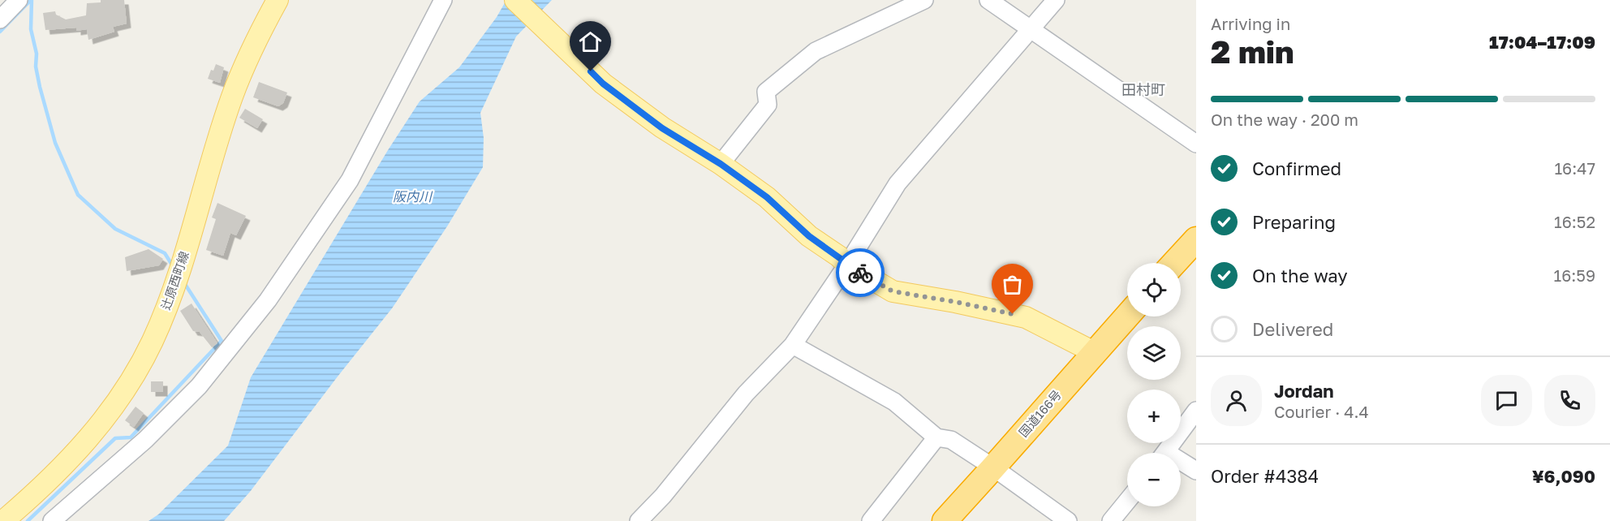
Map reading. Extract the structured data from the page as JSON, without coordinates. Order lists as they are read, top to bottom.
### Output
{
  "streets": {
    "highway": ["国道166号"],
    "main road": ["辻原西町線"]
  },
  "districts": ["田村町"],
  "water": ["阪内川"],
  "page": {
    "heading": ["2 min", "Arriving in", "17:04–17:09"],
    "panel": [
      "Jordan",
      "Courier · 4.4",
      "Order #4384",
      "¥6,090"
    ],
    "bar": "On the way · 200 m",
    "list": [
      ["Confirmed", "16:47"],
      ["Preparing", "16:52"],
      ["On the way", "16:59"],
      "Delivered"
    ],
    "map_buttons": ["+", "−"]
  }
}
